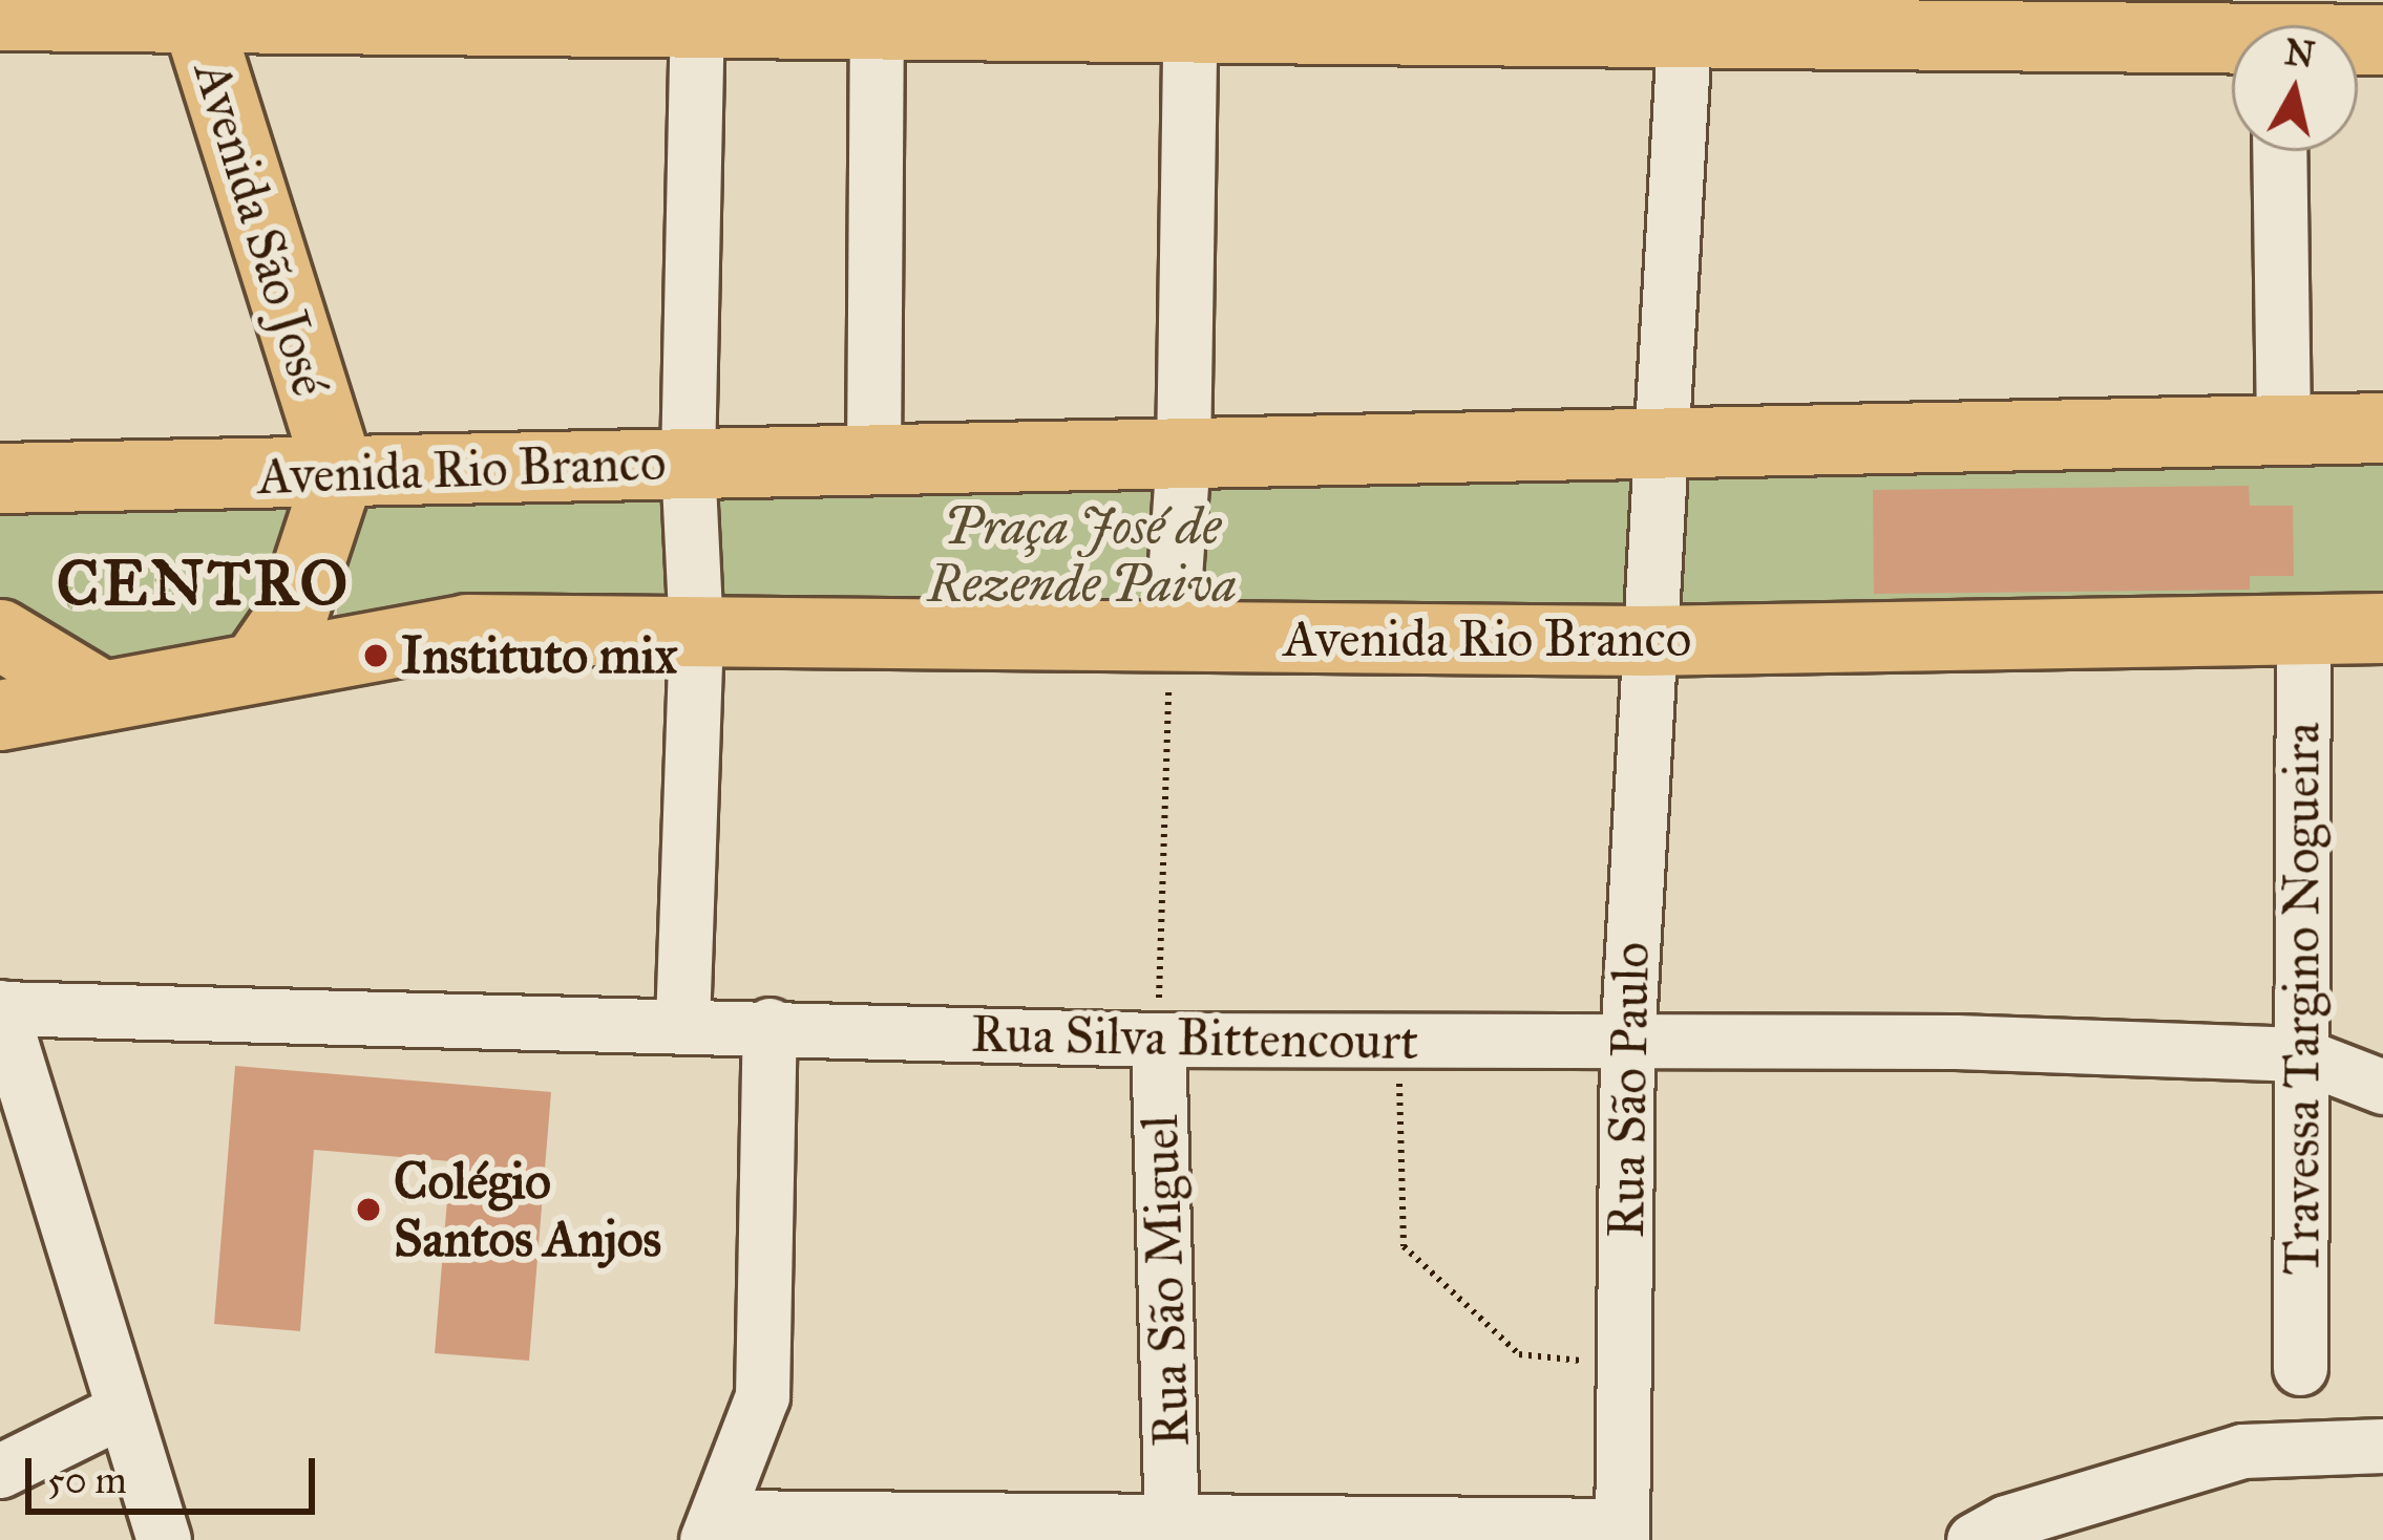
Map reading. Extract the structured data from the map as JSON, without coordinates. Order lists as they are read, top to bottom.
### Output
{
  "streets": {
    "main road": ["Avenida São José", "Avenida Rio Branco"],
    "street": [
      "Travessa Targino Nogueira",
      "Rua Silva Bittencourt",
      "Rua São Paulo",
      "Rua São Miguel"
    ]
  },
  "crossings": [
    ["Avenida São José", "Avenida Rio Branco"],
    ["Avenida Rio Branco", "Travessa Targino Nogueira"],
    ["Avenida Rio Branco", "Rua São Paulo"],
    ["Travessa Targino Nogueira", "Rua Silva Bittencourt"],
    ["Rua Silva Bittencourt", "Rua São Paulo"],
    ["Rua Silva Bittencourt", "Rua São Miguel"]
  ],
  "districts": ["CENTRO"],
  "parks": ["Praça José de Rezende Paiva"],
  "places": ["Instituto mix", "Colégio Santos Anjos"],
  "scale_bar": "50 m",
  "north": "top"
}
